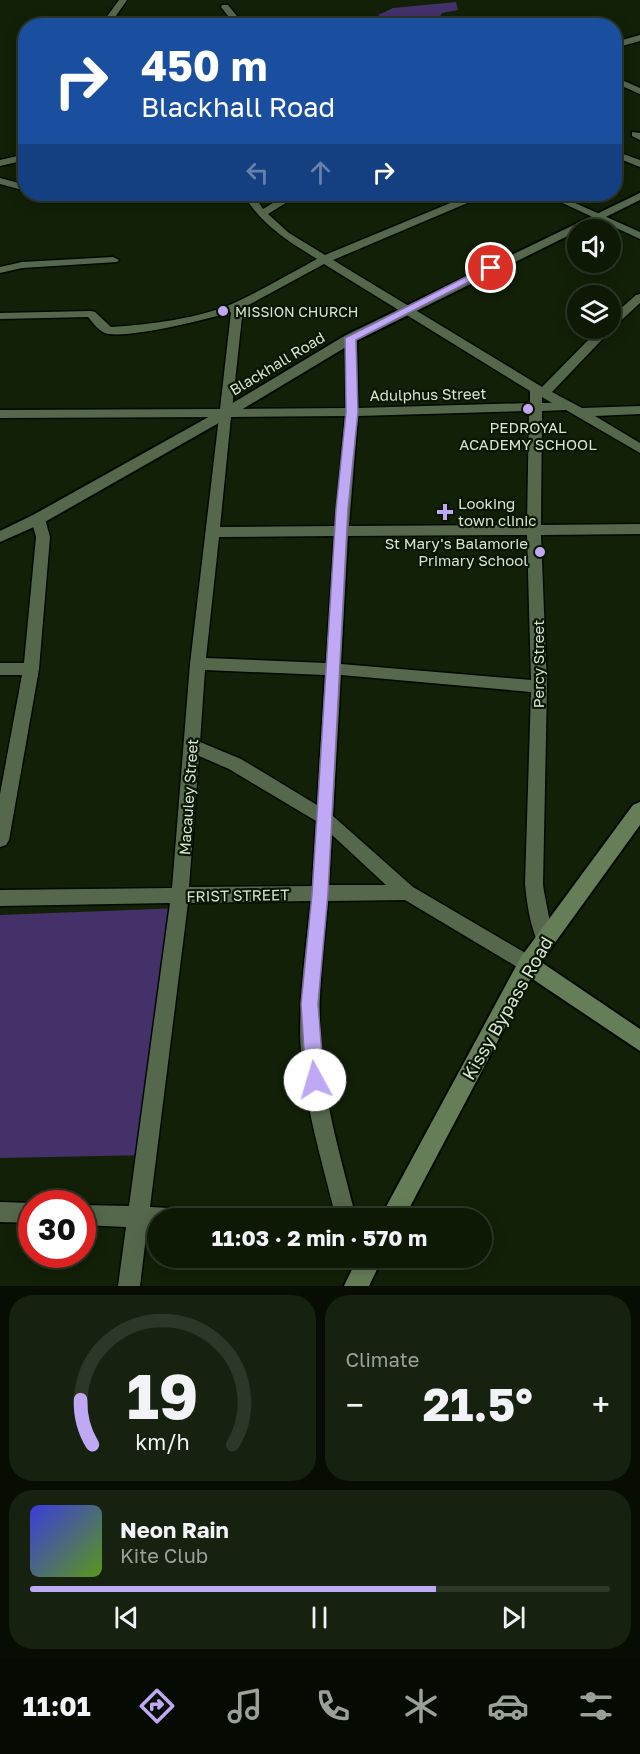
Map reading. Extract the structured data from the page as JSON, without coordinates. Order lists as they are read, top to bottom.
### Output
{
  "streets": {
    "main road": ["Kissy Bypass Road"],
    "street": [
      "Blackhall Road",
      "Adulphus Street",
      "Percy Street",
      "Macauley Street",
      "FRIST STREET"
    ]
  },
  "crossings": [
    ["Blackhall Road", "Adulphus Street"],
    ["Blackhall Road", "Macauley Street"],
    ["Adulphus Street", "Percy Street"],
    ["Adulphus Street", "Macauley Street"],
    ["Percy Street", "Kissy Bypass Road"],
    ["Macauley Street", "FRIST STREET"]
  ],
  "places": {
    "other": ["MISSION CHURCH", "PEDROYAL ACADEMY SCHOOL", "St Mary's Balamorie Primary School"],
    "health": ["Looking town clinic"]
  },
  "page": {
    "turn": ["450 m", "Blackhall Road"],
    "limit": "30",
    "trip": "11:03 · 2 min · 570 m",
    "tile": "Climate",
    "heat": ["−", "21.5°", "+"],
    "song": ["Neon Rain", "Kite Club"],
    "tabs": "11:01",
    "gauge": ["19", "km/h"]
  }
}
